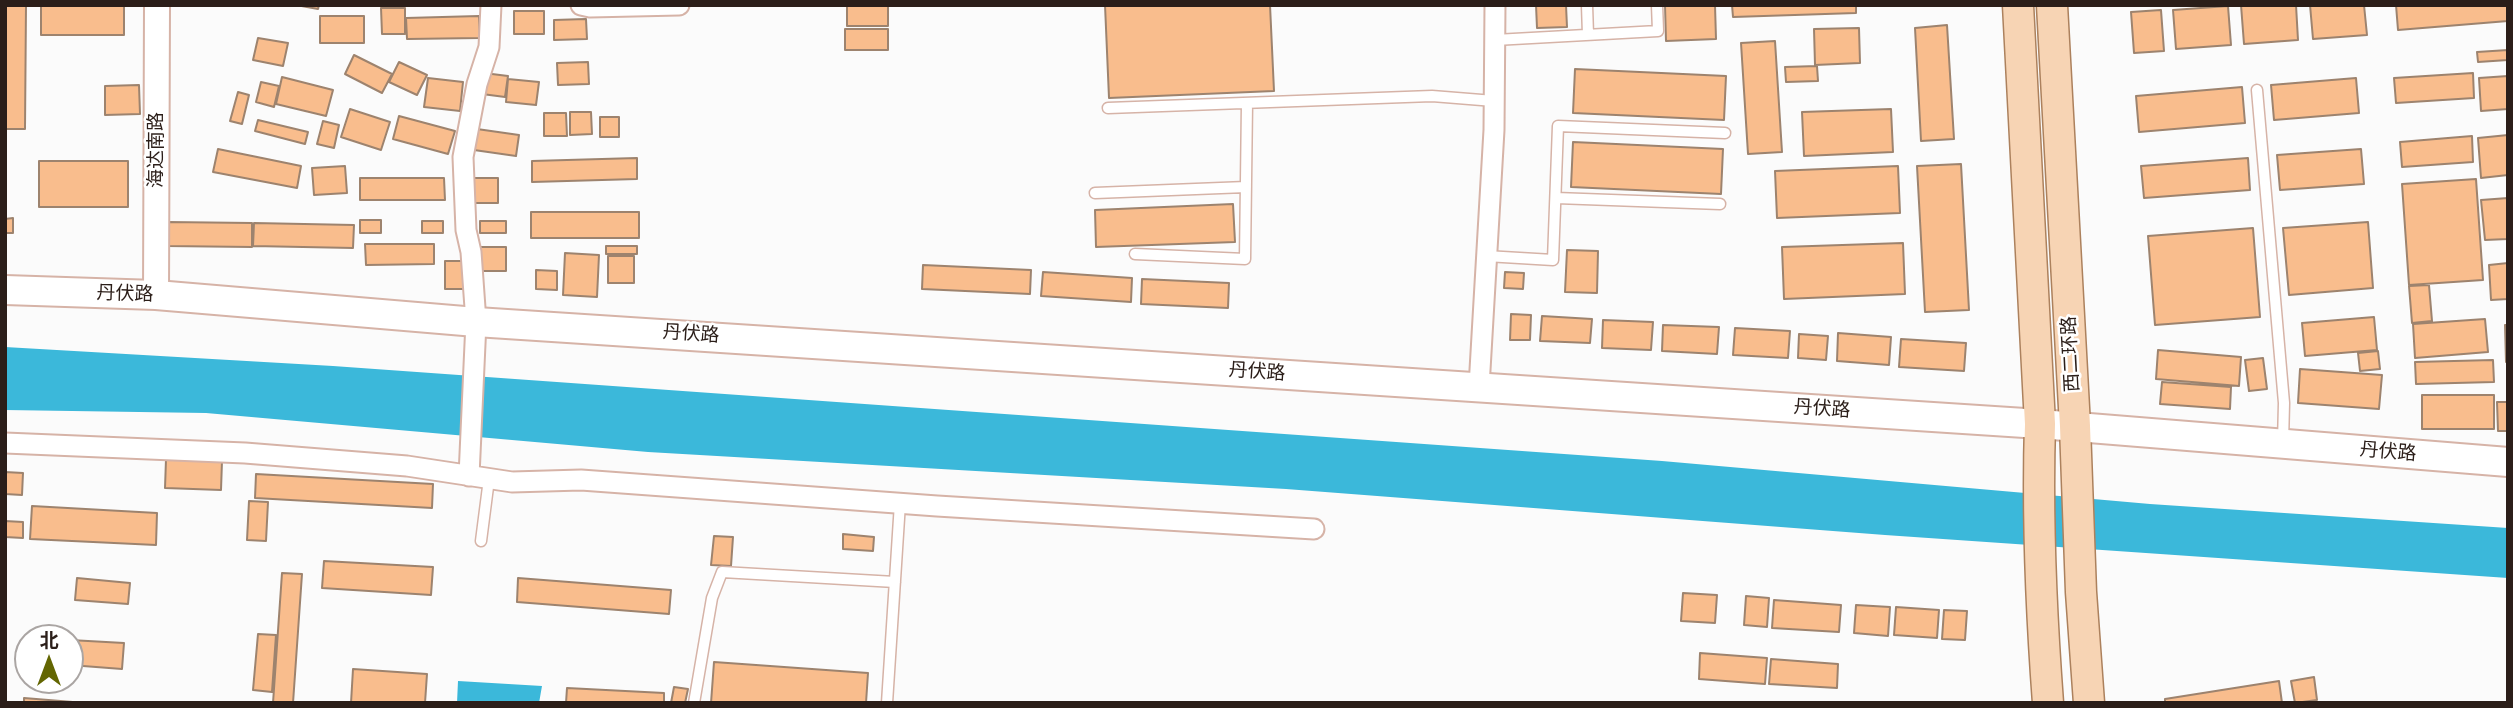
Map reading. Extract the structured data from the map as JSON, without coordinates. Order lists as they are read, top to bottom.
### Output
{
  "streets": {
    "main road": ["丹伏路", "西二环路"],
    "street": ["海达南路"]
  },
  "crossings": [
    ["海达南路", "丹伏路"],
    ["丹伏路", "西二环路"]
  ],
  "north": "top"
}
